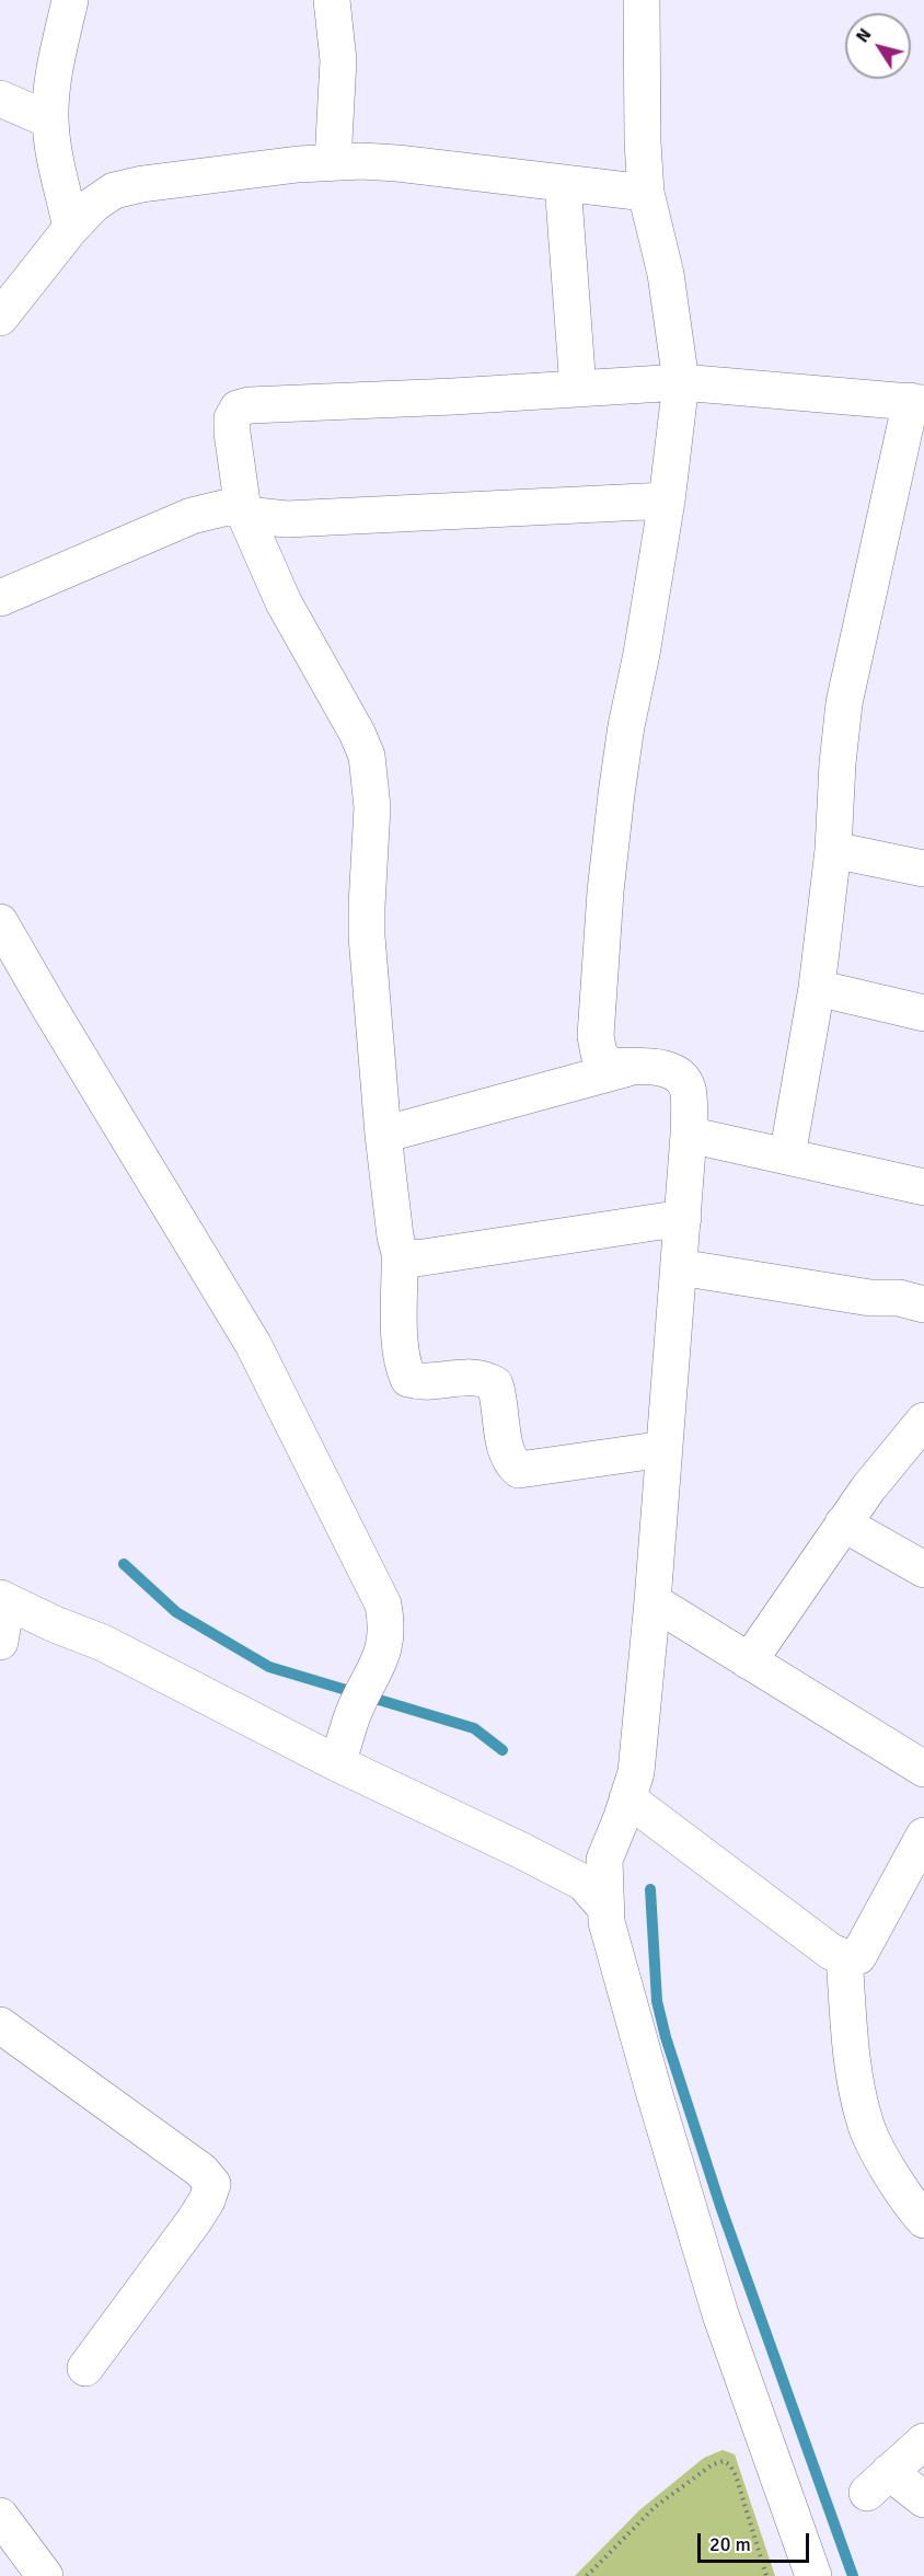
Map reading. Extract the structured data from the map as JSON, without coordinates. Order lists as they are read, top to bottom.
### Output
{
  "scale_bar": "20 m",
  "north": "top left"
}
